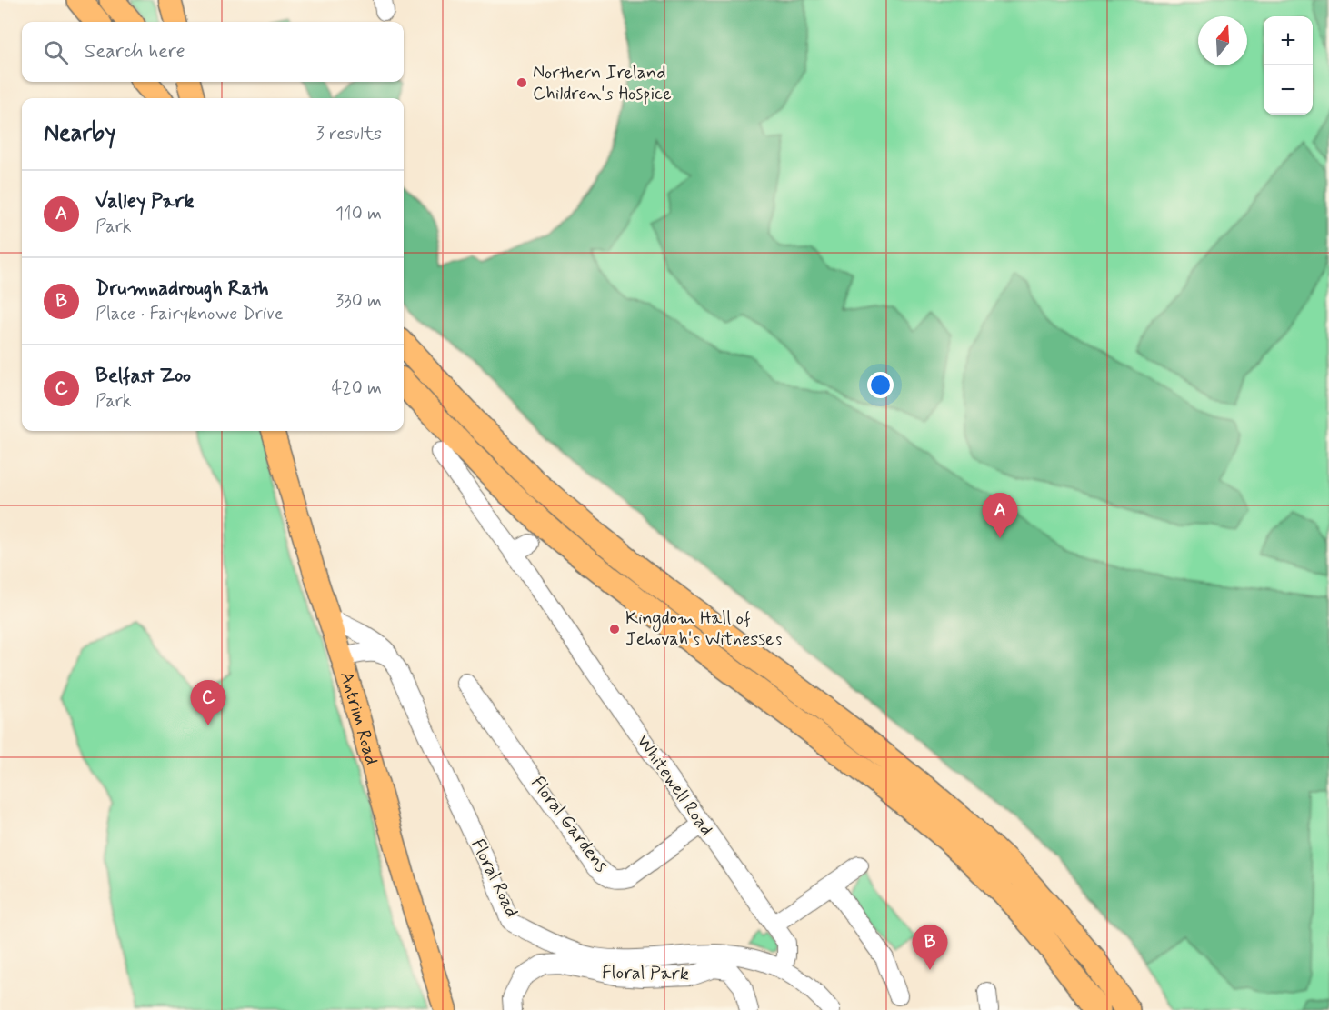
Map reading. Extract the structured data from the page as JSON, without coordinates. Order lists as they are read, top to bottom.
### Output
{
  "streets": {
    "main road": ["Antrim Road"],
    "street": [
      "Whitewell Road",
      "Floral Gardens",
      "Floral Road",
      "Floral Park"
    ]
  },
  "crossings": [
    ["Antrim Road", "Floral Road"],
    ["Whitewell Road", "Floral Gardens"],
    ["Whitewell Road", "Floral Road"]
  ],
  "places": ["Northern Ireland Children's Hospice", "Kingdom Hall of Jehovah's Witnesses"],
  "north": "top",
  "page": {
    "map_buttons": ["+", "−"],
    "search": "Search here",
    "heading": ["Nearby", "3 results"],
    "list": [
      {
        "mark": "A",
        "name": "Valley Park",
        "note": "Park",
        "value": "110 m"
      },
      {
        "mark": "B",
        "name": "Drumnadrough Rath",
        "note": "Place · Fairyknowe Drive",
        "value": "330 m"
      },
      {
        "mark": "C",
        "name": "Belfast Zoo",
        "note": "Park",
        "value": "420 m"
      }
    ],
    "pins": ["A", "C", "B"]
  }
}
